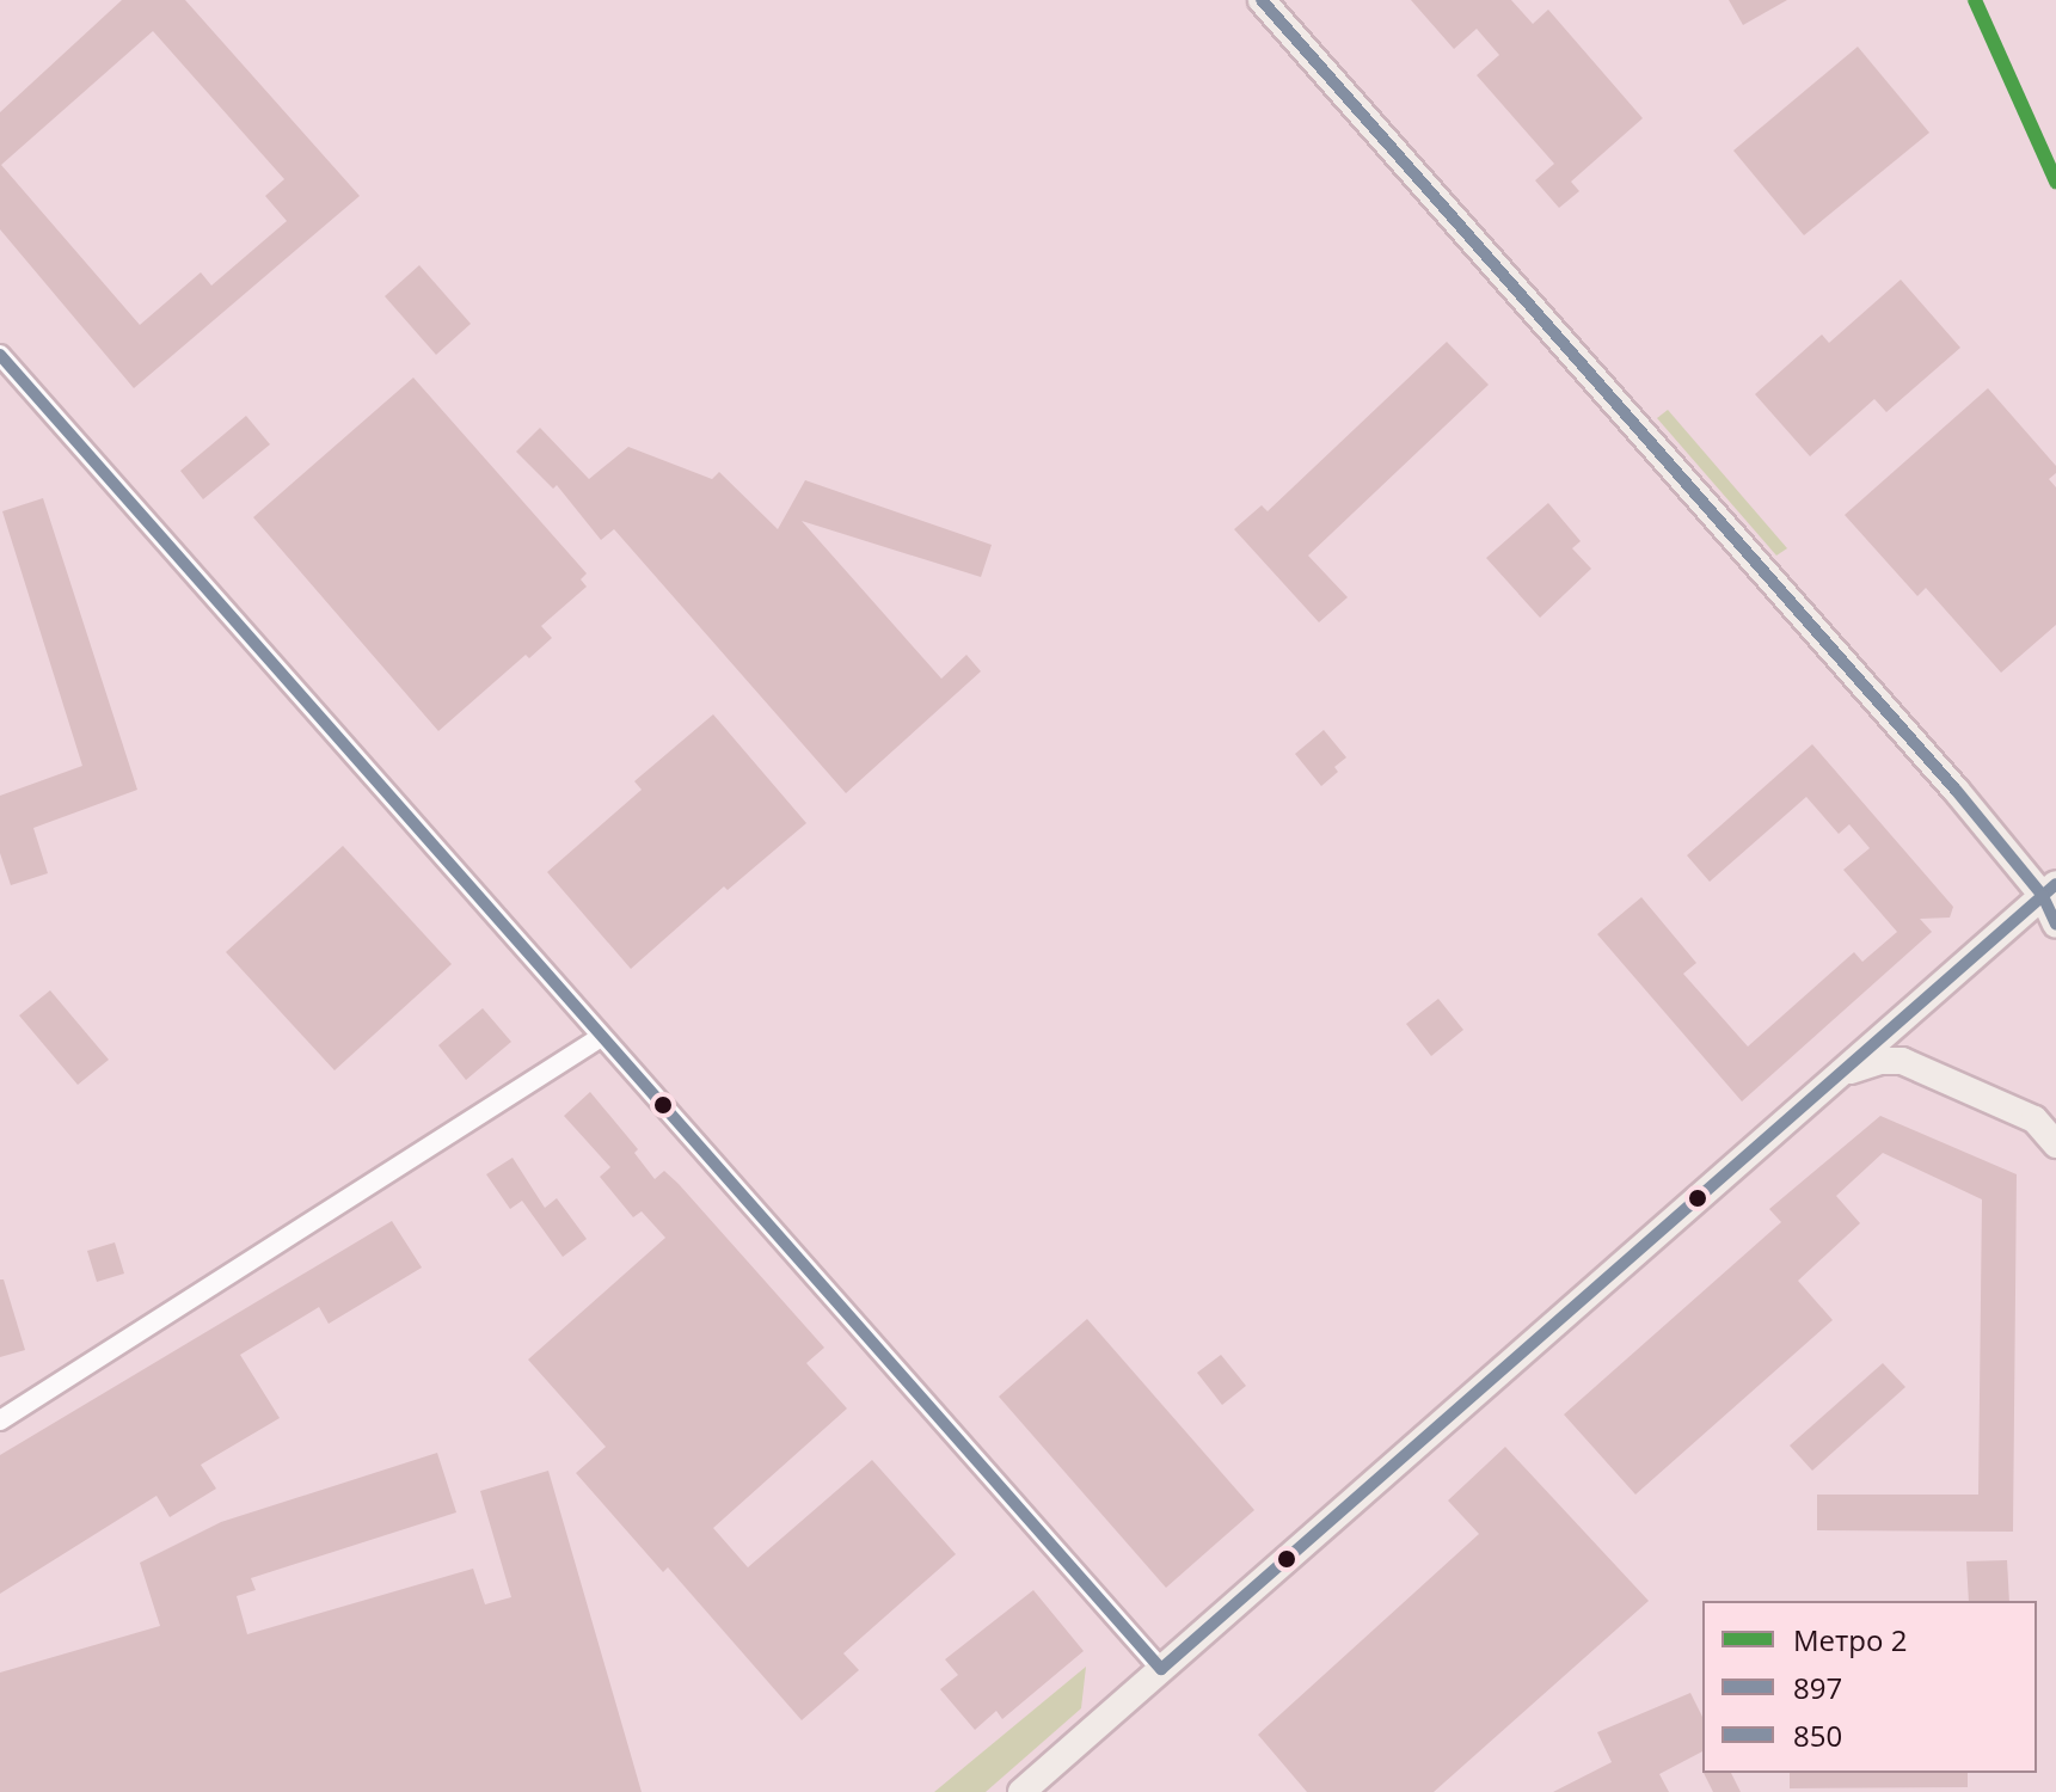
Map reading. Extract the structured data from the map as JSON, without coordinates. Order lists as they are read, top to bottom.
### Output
{
  "lines": ["metro line 2", "transit line 850", "transit line 897"],
  "legend": ["Метро 2", "897", "850"]
}
